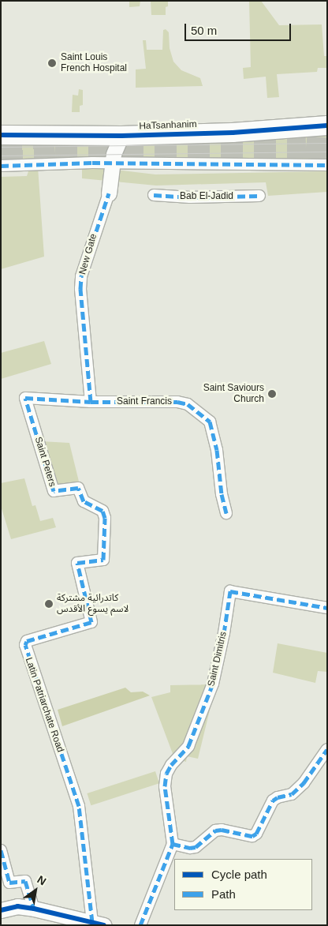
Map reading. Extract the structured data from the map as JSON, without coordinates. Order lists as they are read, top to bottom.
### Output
{
  "streets": {
    "street": [
      "HaTsanhanim",
      "Bab El-Jadid",
      "New Gate",
      "Saint Francis",
      "Saint Peters",
      "Saint Dimitris",
      "Latin Patriarchate Road"
    ]
  },
  "crossings": [
    ["HaTsanhanim", "New Gate"],
    ["New Gate", "Saint Francis"],
    ["Saint Francis", "Saint Peters"],
    ["Saint Peters", "Latin Patriarchate Road"]
  ],
  "places": ["Saint Louis French Hospital", "Saint Saviours Church", "كاتدرائية مشتركة لاسم يسوع الأقدس"],
  "legend": ["Cycle path", "Path"],
  "scale_bar": "50 m",
  "north": "top right"
}
